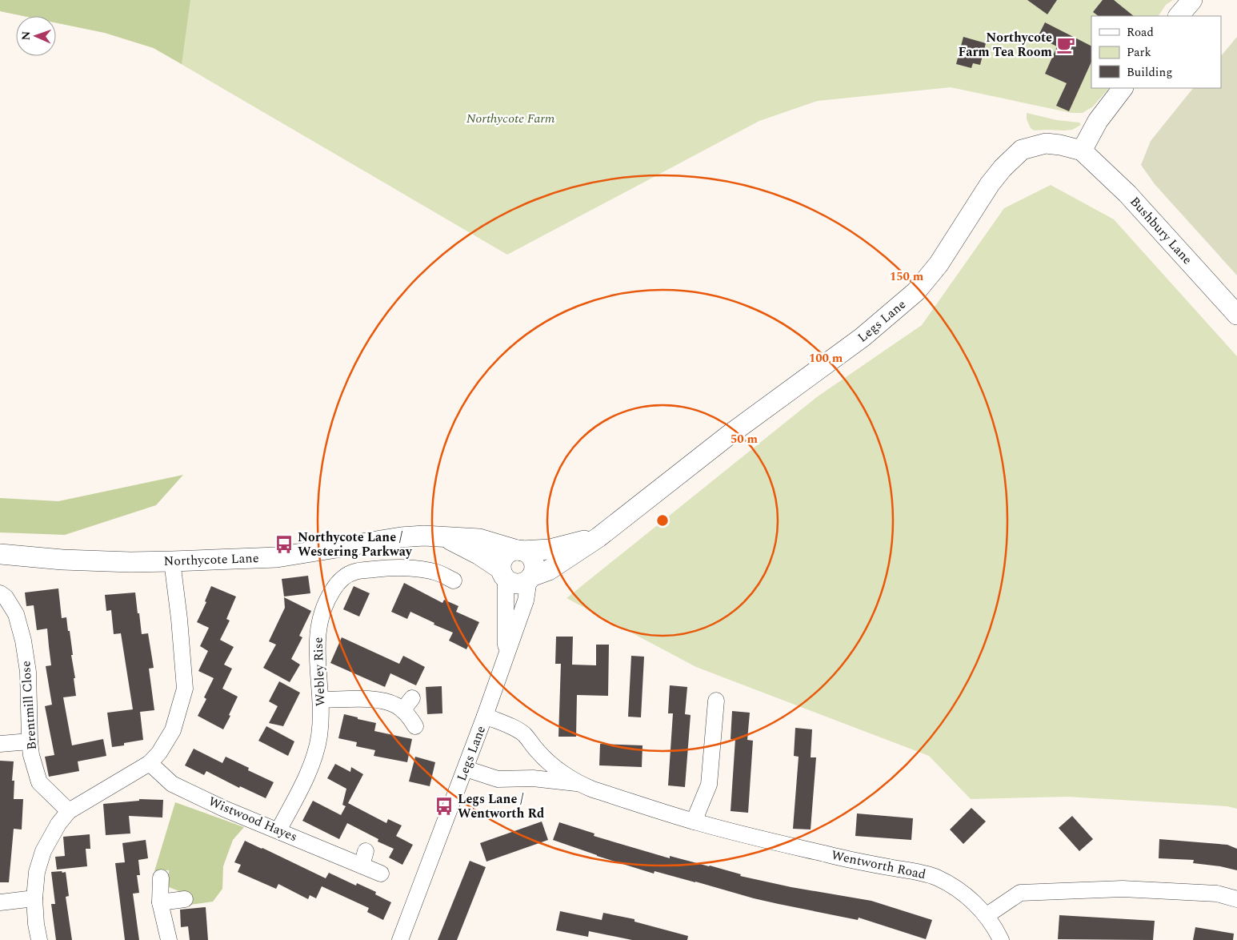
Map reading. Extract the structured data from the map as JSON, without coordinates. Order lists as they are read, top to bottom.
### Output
{
  "streets": {
    "street": [
      "Bushbury Lane",
      "Legs Lane",
      "Northycote Lane",
      "Webley Rise",
      "Brentmill Close",
      "Wistwood Hayes",
      "Wentworth Road"
    ]
  },
  "crossings": [
    ["Bushbury Lane", "Legs Lane"],
    ["Legs Lane", "Northycote Lane"],
    ["Legs Lane", "Wentworth Road"],
    ["Webley Rise", "Wistwood Hayes"]
  ],
  "parks": ["Northycote Farm"],
  "places": {
    "cafe": ["Northycote Farm Tea Room"],
    "bus stop": ["Northycote Lane / Westering Parkway", "Legs Lane / Wentworth Rd"]
  },
  "legend": ["Road", "Park", "Building"],
  "north": "left",
  "rings": ["150 m", "100 m", "50 m"]
}
